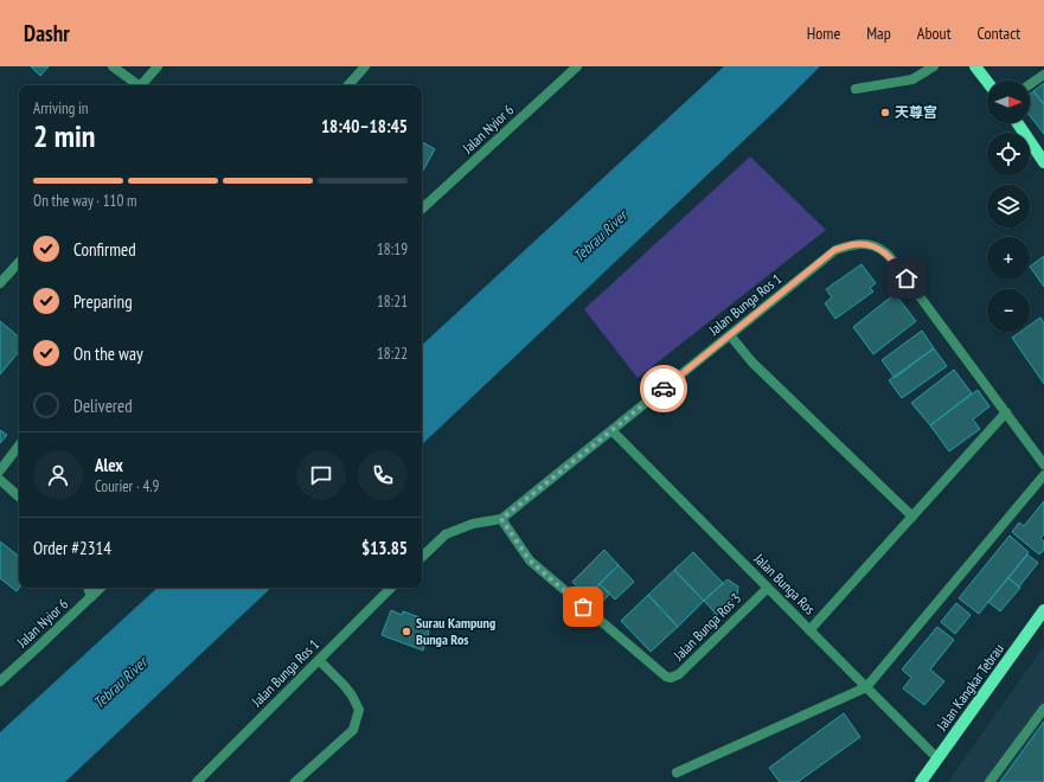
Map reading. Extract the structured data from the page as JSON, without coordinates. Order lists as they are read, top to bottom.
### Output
{
  "streets": {
    "main road": ["Jalan Kangkar Tebrau"],
    "street": [
      "Jalan Nyior 6",
      "Jalan Bunga Ros 1",
      "Jalan Bunga Ros",
      "Jalan Bunga Ros 3"
    ]
  },
  "crossings": [
    ["Jalan Bunga Ros 1", "Jalan Bunga Ros"],
    ["Jalan Bunga Ros 1", "Jalan Bunga Ros 3"],
    ["Jalan Bunga Ros", "Jalan Bunga Ros 3"],
    ["Jalan Bunga Ros", "Jalan Kangkar Tebrau"]
  ],
  "water": ["Tebrau River"],
  "places": ["天尊宫", "Surau Kampung Bunga Ros"],
  "north": "right",
  "page": {
    "header": "Dashr",
    "nav": [
      "Home",
      "Map",
      "About",
      "Contact"
    ],
    "map_buttons": ["+", "−"],
    "heading": ["2 min", "Arriving in", "18:40–18:45"],
    "panel": [
      "Alex",
      "Courier · 4.9",
      "Order #2314",
      "$13.85"
    ],
    "bar": "On the way · 110 m",
    "list": [
      ["Confirmed", "18:19"],
      ["Preparing", "18:21"],
      ["On the way", "18:22"],
      "Delivered"
    ]
  }
}
